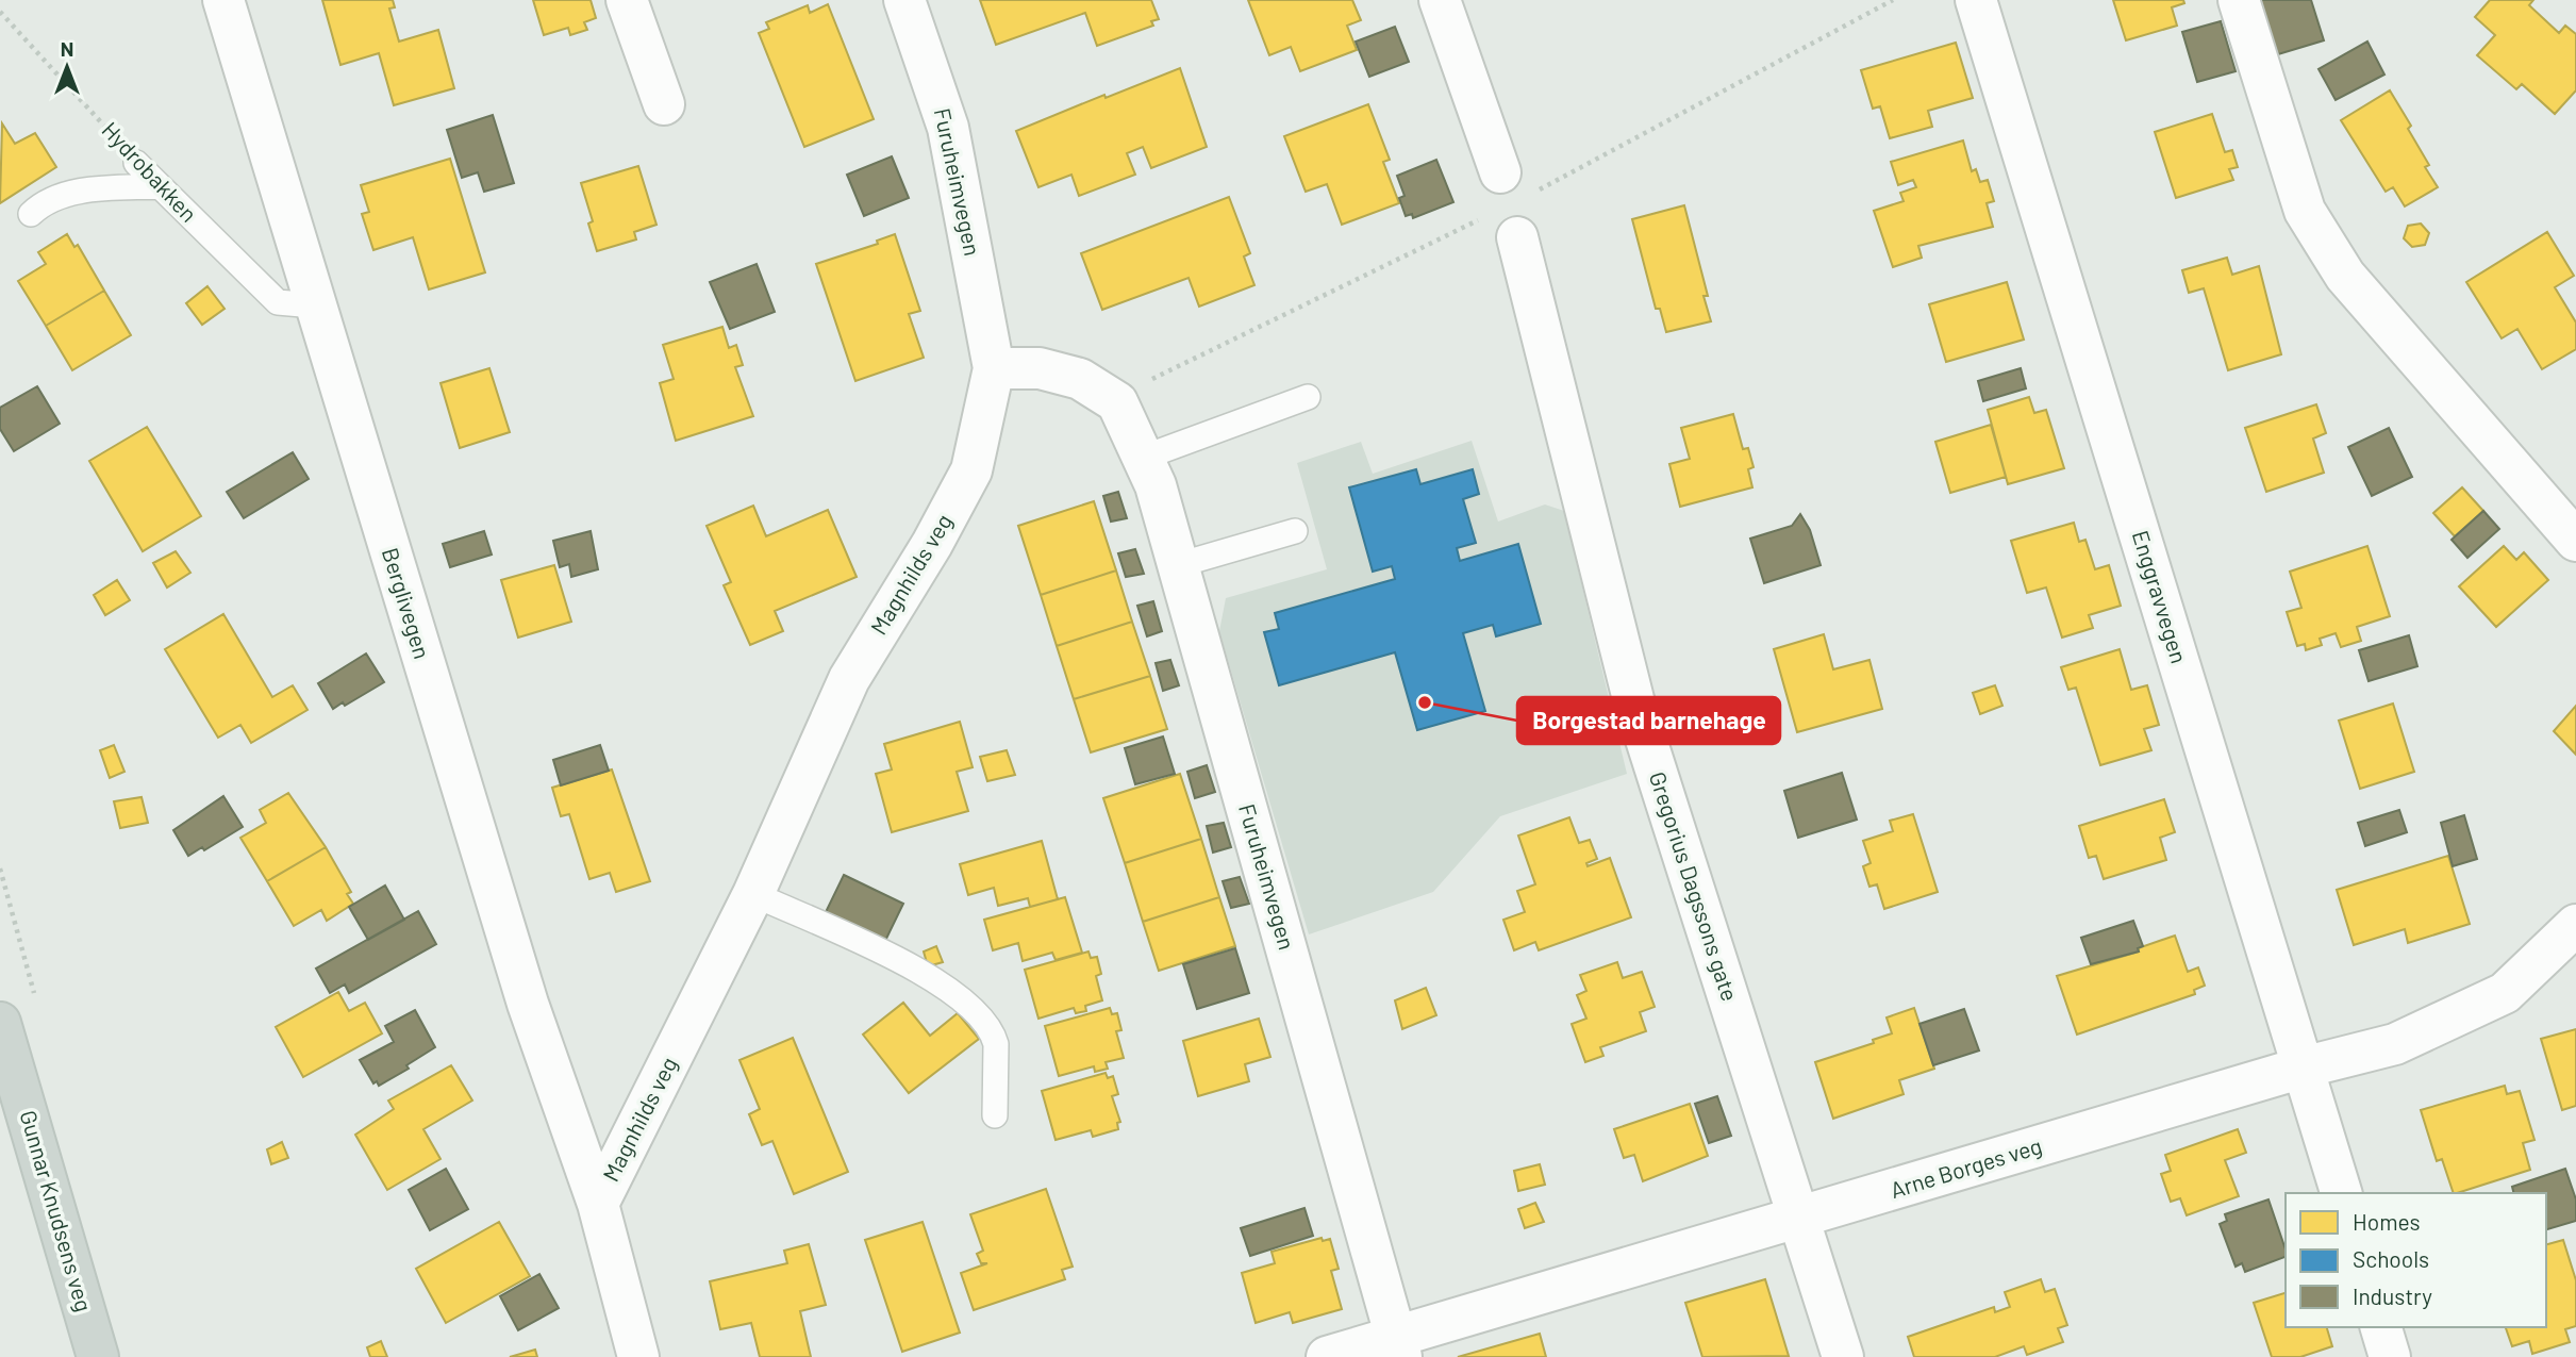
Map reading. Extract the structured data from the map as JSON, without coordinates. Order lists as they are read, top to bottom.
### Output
{
  "streets": {
    "main road": ["Gunnar Knudsens veg"],
    "street": [
      "Furuheimvegen",
      "Magnhilds veg",
      "Enggravvegen",
      "Berglivegen",
      "Gregorius Dagssons gate",
      "Arne Borges veg"
    ],
    "lane": ["Hydrobakken"]
  },
  "crossings": [
    ["Hydrobakken", "Berglivegen"],
    ["Furuheimvegen", "Magnhilds veg"],
    ["Furuheimvegen", "Arne Borges veg"],
    ["Magnhilds veg", "Berglivegen"],
    ["Enggravvegen", "Arne Borges veg"],
    ["Gregorius Dagssons gate", "Arne Borges veg"]
  ],
  "places": ["Borgestad barnehage"],
  "legend": ["Homes", "Schools", "Industry"],
  "north": "top"
}
